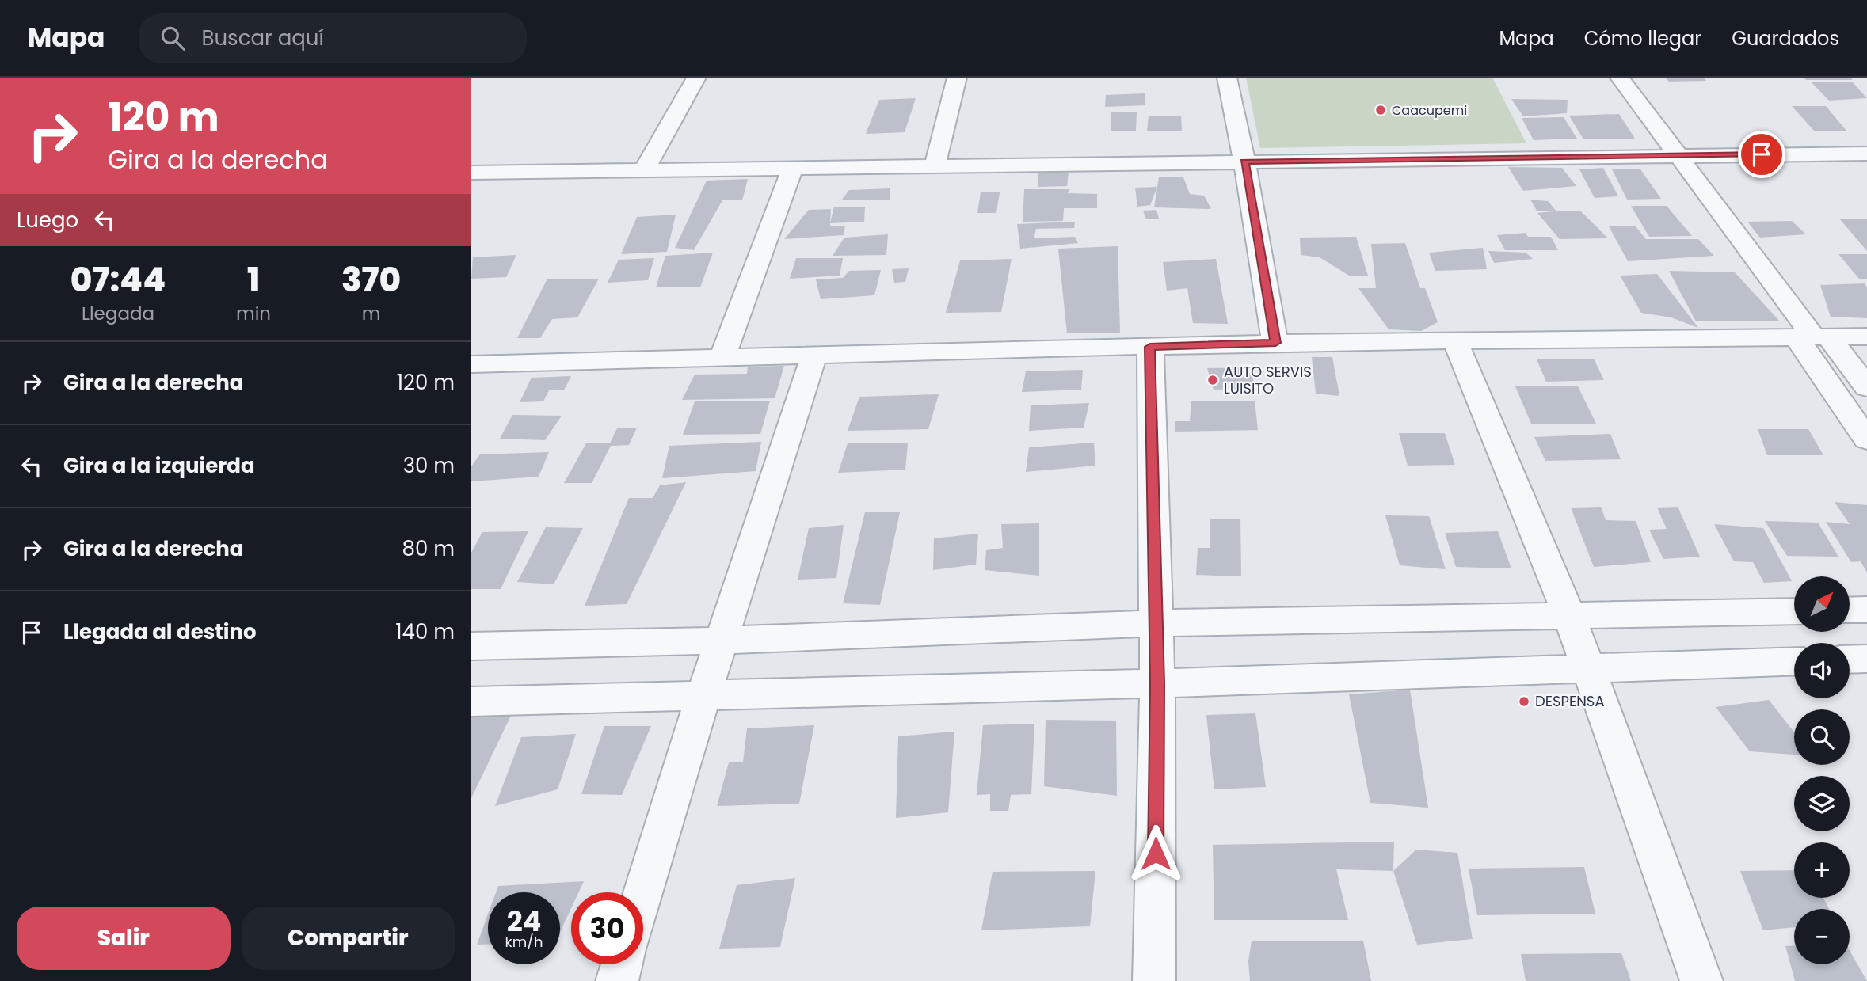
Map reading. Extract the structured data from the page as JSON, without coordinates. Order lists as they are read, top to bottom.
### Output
{
  "places": ["Caacupemi", "AUTO SERVIS LUISITO", "DESPENSA"],
  "north": "top right",
  "page": {
    "header": "Mapa",
    "search": "Buscar aquí",
    "nav": ["Mapa", "Cómo llegar", "Guardados"],
    "turn": ["120 m", "Gira a la derecha"],
    "then": "Luego",
    "eta": [
      "07:44",
      "Llegada",
      "1",
      "min",
      "370",
      "m"
    ],
    "list": [
      {
        "name": "Gira a la derecha",
        "value": "120 m"
      },
      {
        "name": "Gira a la izquierda",
        "value": "30 m"
      },
      {
        "name": "Gira a la derecha",
        "value": "80 m"
      },
      {
        "name": "Llegada al destino",
        "value": "140 m"
      }
    ],
    "map_buttons": ["+", "−"],
    "speed": "24 km/h",
    "limit": "30",
    "buttons": ["Salir", "Compartir"]
  }
}
